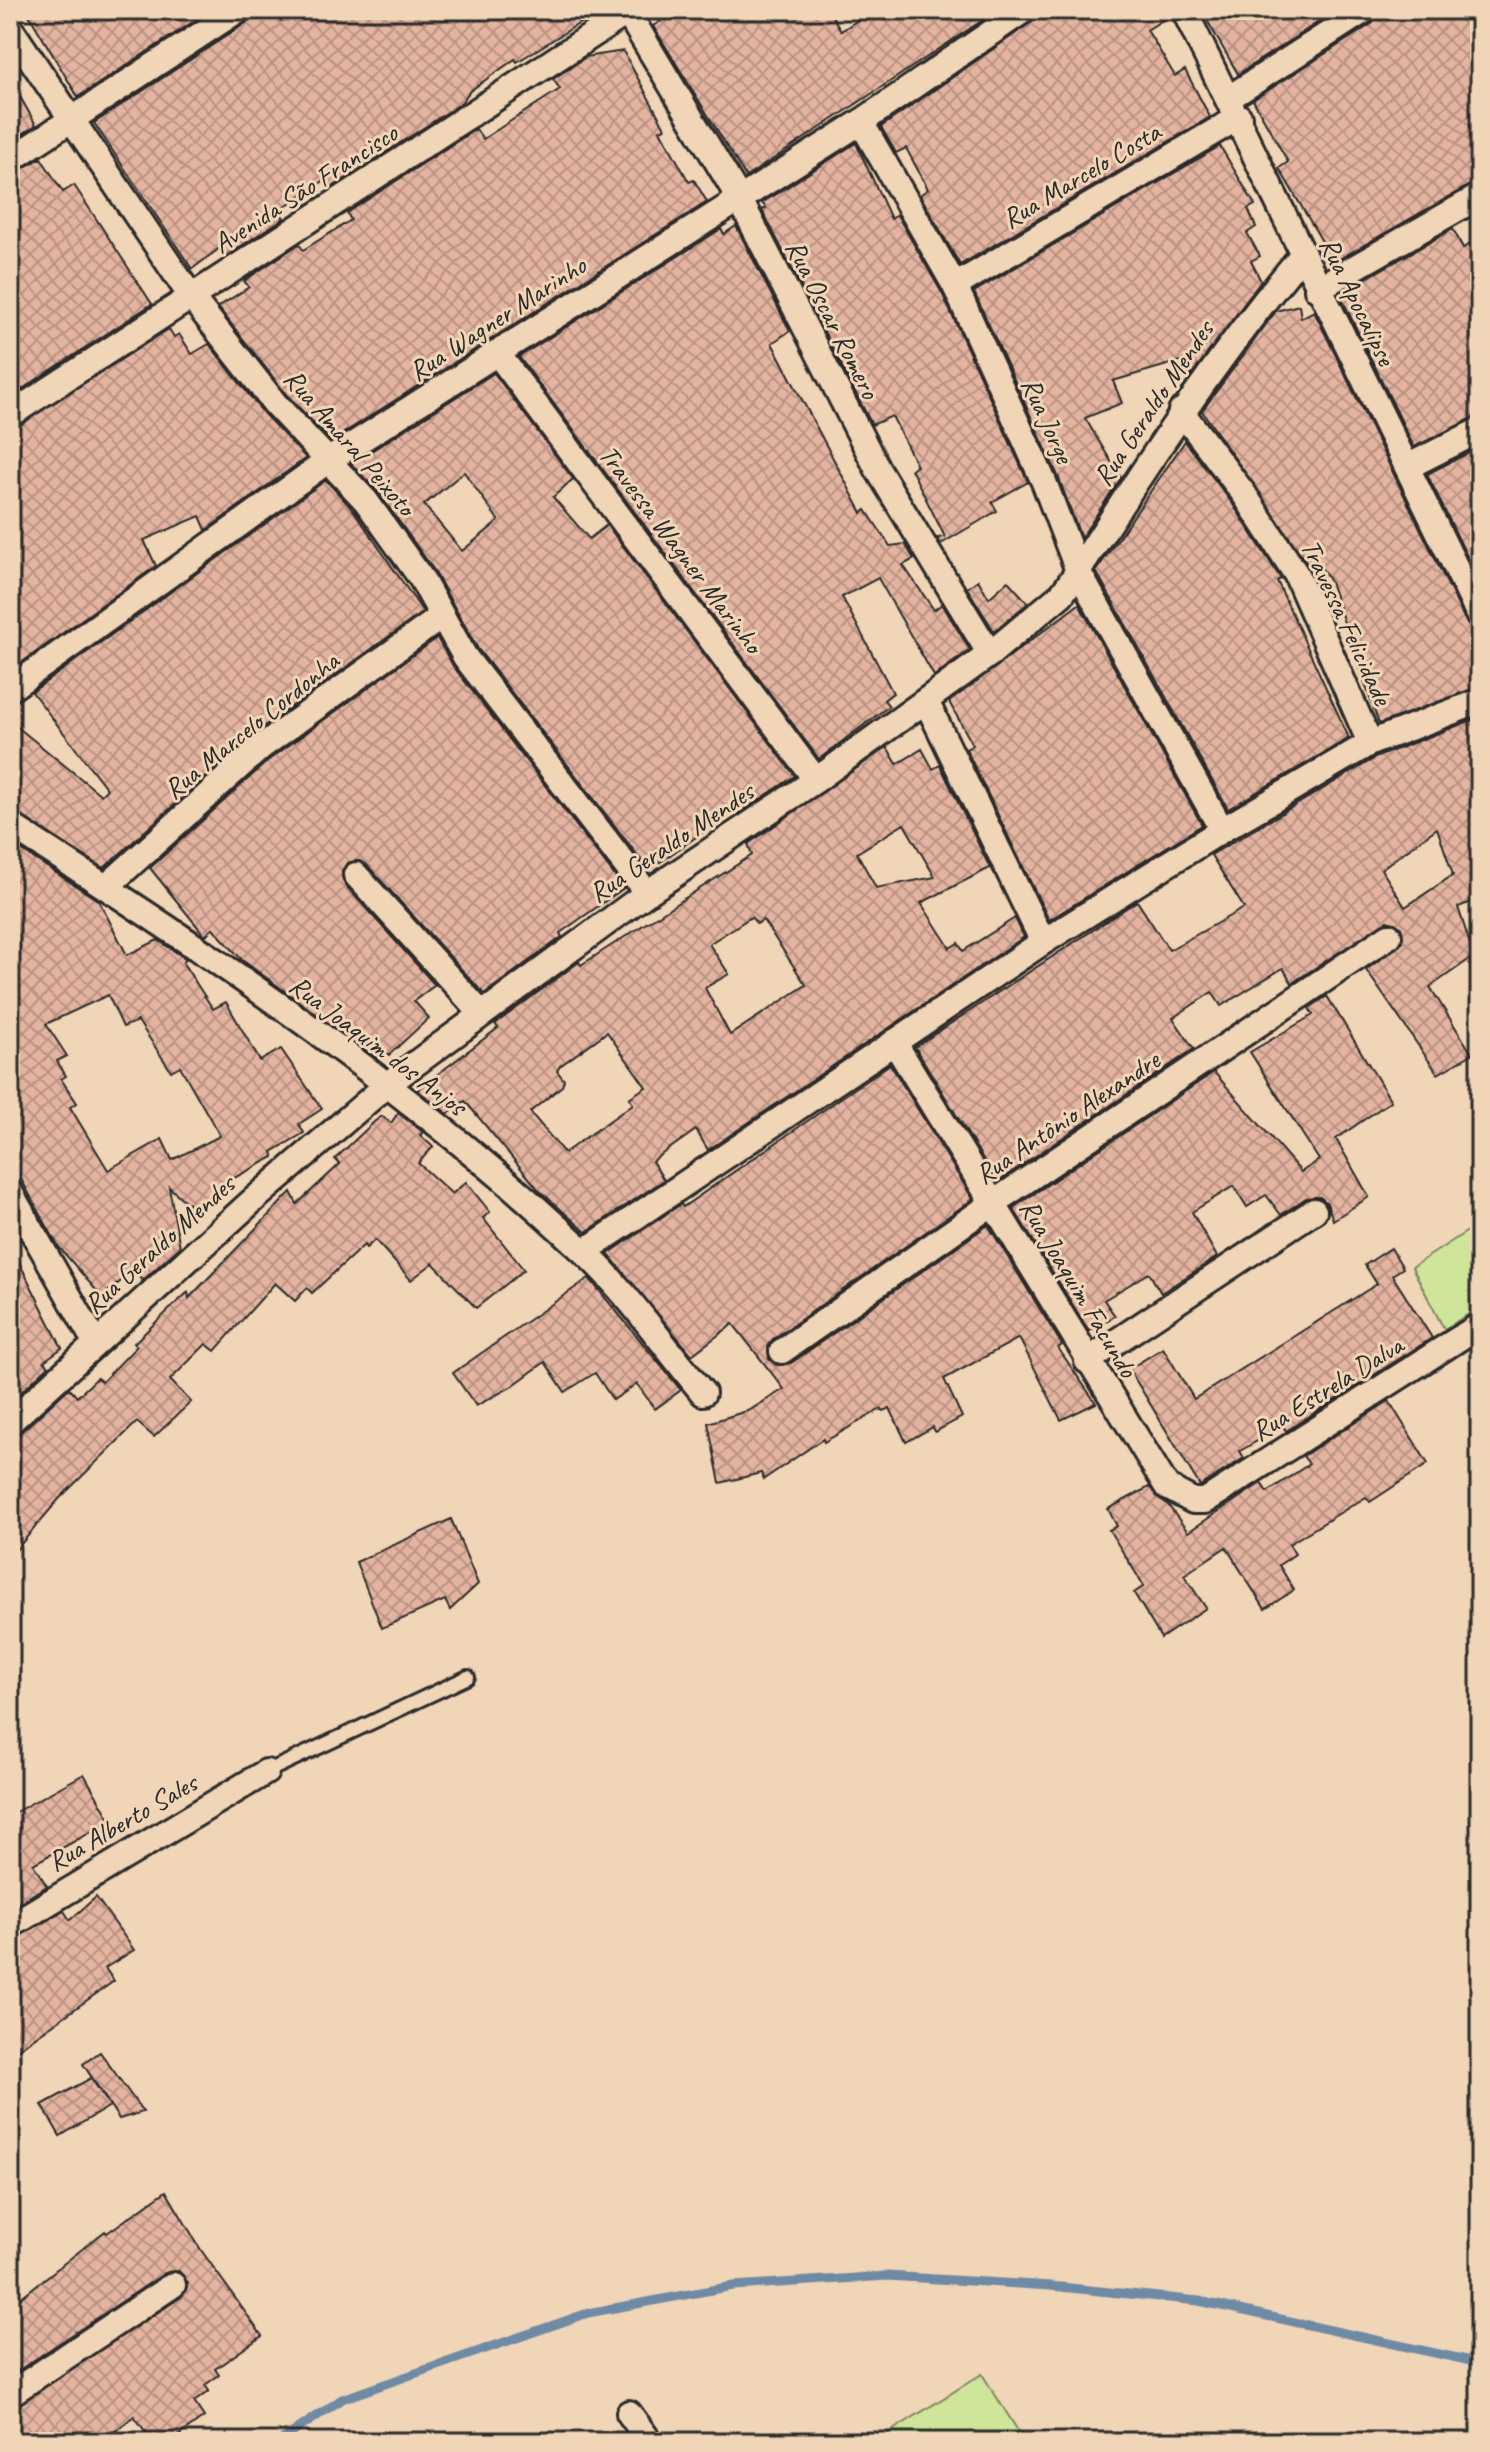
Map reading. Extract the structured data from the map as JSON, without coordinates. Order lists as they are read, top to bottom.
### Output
{
  "streets": {
    "street": [
      "Rua Marcelo Costa",
      "Avenida São Francisco",
      "Rua Apocalipse",
      "Rua Wagner Marinho",
      "Rua Oscar Romero",
      "Rua Geraldo Mendes",
      "Rua Jorge",
      "Rua Amaral Peixoto",
      "Travessa Wagner Marinho",
      "Travessa Felicidade",
      "Rua Marcelo Cordonha",
      "Rua Joaquim dos Anjos",
      "Rua Antônio Alexandre",
      "Rua Joaquim Facundo",
      "Rua Estrela Dalva",
      "Rua Alberto Sales"
    ]
  },
  "crossings": [
    ["Rua Marcelo Costa", "Rua Apocalipse"],
    ["Rua Marcelo Costa", "Rua Jorge"],
    ["Avenida São Francisco", "Rua Oscar Romero"],
    ["Avenida São Francisco", "Rua Amaral Peixoto"],
    ["Rua Apocalipse", "Rua Geraldo Mendes"],
    ["Rua Wagner Marinho", "Rua Oscar Romero"],
    ["Rua Wagner Marinho", "Rua Jorge"],
    ["Rua Wagner Marinho", "Rua Amaral Peixoto"],
    ["Rua Wagner Marinho", "Travessa Wagner Marinho"],
    ["Rua Oscar Romero", "Rua Geraldo Mendes"],
    ["Rua Geraldo Mendes", "Rua Jorge"],
    ["Rua Geraldo Mendes", "Rua Amaral Peixoto"],
    ["Rua Geraldo Mendes", "Travessa Wagner Marinho"],
    ["Rua Geraldo Mendes", "Travessa Felicidade"],
    ["Rua Geraldo Mendes", "Rua Joaquim dos Anjos"],
    ["Rua Amaral Peixoto", "Rua Marcelo Cordonha"],
    ["Rua Marcelo Cordonha", "Rua Joaquim dos Anjos"],
    ["Rua Antônio Alexandre", "Rua Joaquim Facundo"],
    ["Rua Joaquim Facundo", "Rua Estrela Dalva"]
  ]
}
